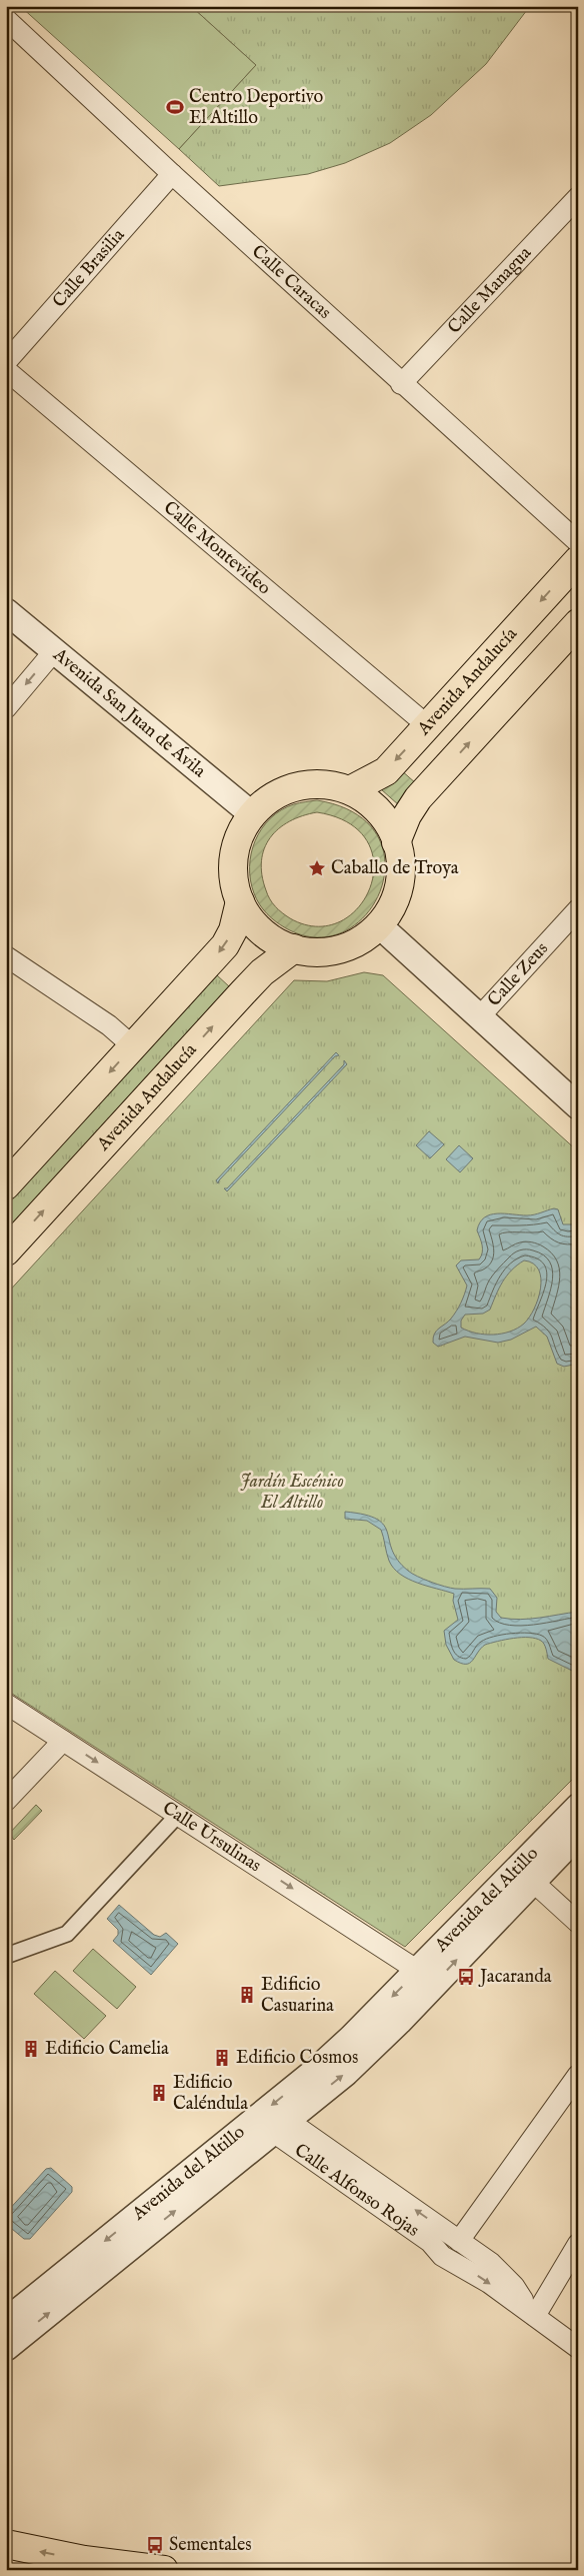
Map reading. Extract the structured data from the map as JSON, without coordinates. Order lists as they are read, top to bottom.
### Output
{
  "streets": {
    "main road": ["Avenida Andalucía"],
    "street": [
      "Calle Brasilia",
      "Calle Caracas",
      "Calle Managua",
      "Calle Montevideo",
      "Avenida San Juan de Ávila",
      "Calle Zeus",
      "Calle Ursulinas",
      "Avenida del Altillo",
      "Calle Alfonso Rojas"
    ]
  },
  "crossings": [
    ["Calle Brasilia", "Calle Caracas"],
    ["Calle Caracas", "Calle Managua"],
    ["Calle Montevideo", "Avenida Andalucía"],
    ["Avenida Andalucía", "Avenida San Juan de Ávila"],
    ["Calle Ursulinas", "Avenida del Altillo"],
    ["Avenida del Altillo", "Calle Alfonso Rojas"]
  ],
  "one_way": ["Calle Ursulinas"],
  "parks": ["Jardín Escénico El Altillo"],
  "places": {
    "sports": ["Centro Deportivo El Altillo"],
    "place": ["Caballo de Troya"],
    "bus stop": ["Jacaranda", "Sementales"],
    "building": [
      "Edificio Casuarina",
      "Edificio Camelia",
      "Edificio Cosmos",
      "Edificio Caléndula"
    ]
  }
}
